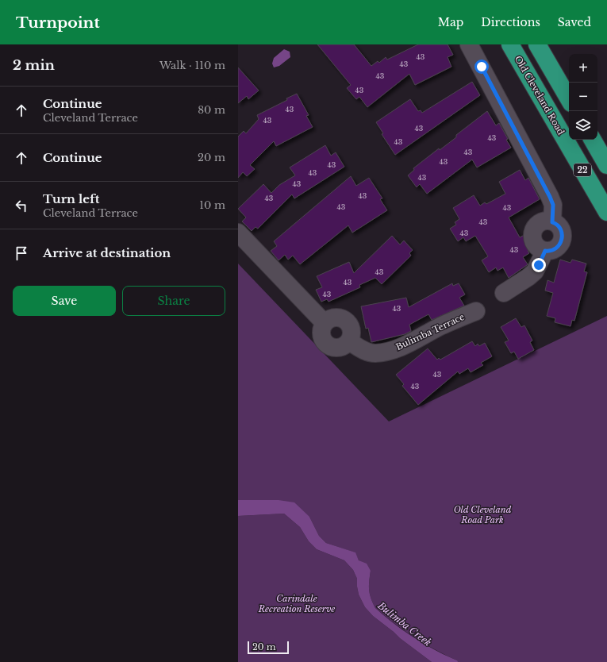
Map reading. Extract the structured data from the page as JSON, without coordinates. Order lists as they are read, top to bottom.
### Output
{
  "streets": {
    "highway": ["Old Cleveland Road", "22"],
    "street": ["Bulimba Terrace"]
  },
  "water": ["Bulimba Creek"],
  "parks": ["Old Cleveland Road Park", "Carindale Recreation Reserve"],
  "house_numbers": [
    "43",
    "43",
    "43",
    "43",
    "43",
    "43",
    "43",
    "43",
    "43",
    "43",
    "43",
    "43",
    "43",
    "43",
    "43",
    "43",
    "43",
    "43",
    "43",
    "43",
    "43",
    "43",
    "43",
    "43",
    "43",
    "43",
    "43",
    "43"
  ],
  "scale_bar": "20 m",
  "page": {
    "header": "Turnpoint",
    "nav": ["Map", "Directions", "Saved"],
    "heading": ["2 min", "Walk · 110 m"],
    "map_buttons": ["+", "−"],
    "list": [
      ["Continue", "Cleveland Terrace", "80 m"],
      ["Continue", "20 m"],
      ["Turn left", "Cleveland Terrace", "10 m"],
      "Arrive at destination"
    ],
    "buttons": ["Save", "Share"],
    "scale": "20 m"
  }
}
